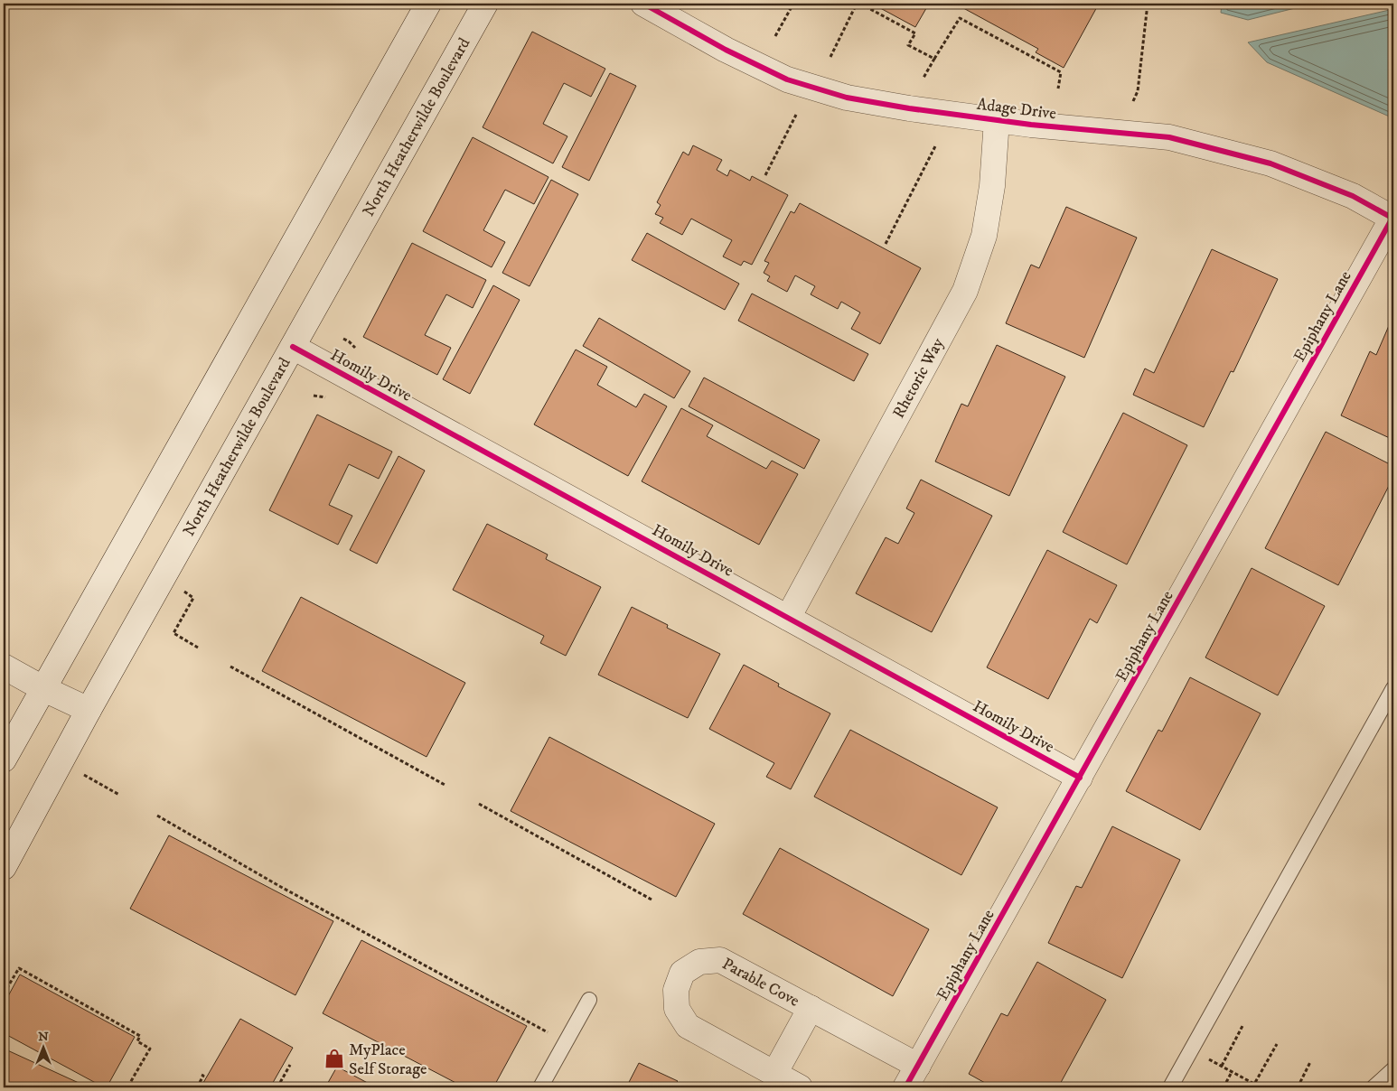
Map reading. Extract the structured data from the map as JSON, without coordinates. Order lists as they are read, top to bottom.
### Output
{
  "streets": {
    "street": [
      "Adage Drive",
      "North Heatherwilde Boulevard",
      "Epiphany Lane",
      "Homily Drive",
      "Rhetoric Way",
      "Parable Cove"
    ]
  },
  "crossings": [
    ["Adage Drive", "Epiphany Lane"],
    ["Adage Drive", "Rhetoric Way"],
    ["North Heatherwilde Boulevard", "Homily Drive"],
    ["Epiphany Lane", "Homily Drive"],
    ["Epiphany Lane", "Parable Cove"],
    ["Homily Drive", "Rhetoric Way"]
  ],
  "places": {
    "shop": ["MyPlace Self Storage"]
  },
  "north": "top"
}
